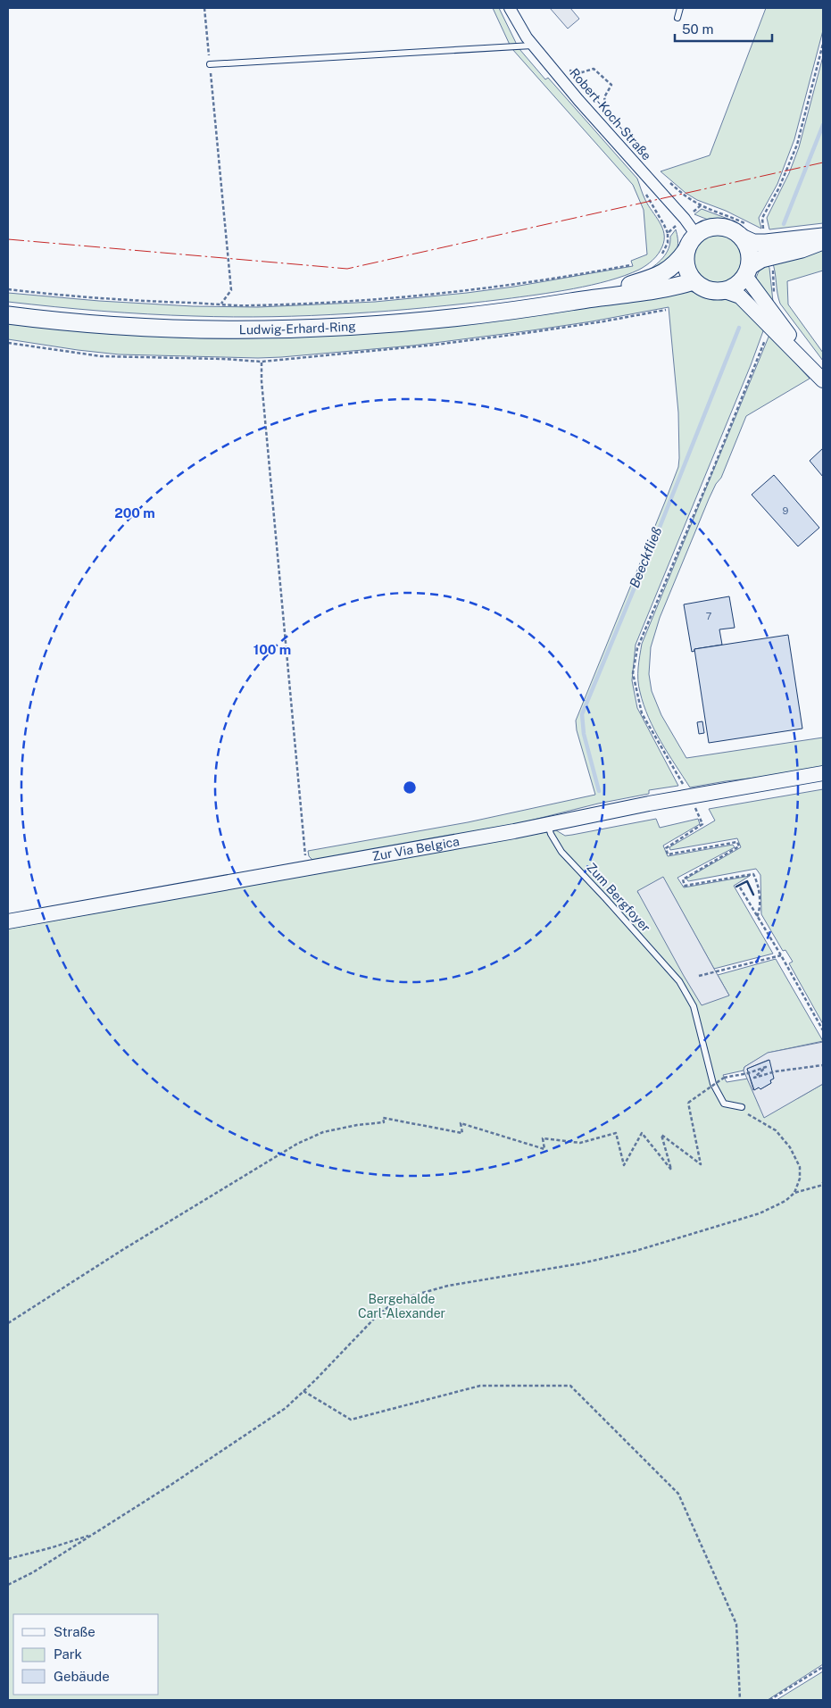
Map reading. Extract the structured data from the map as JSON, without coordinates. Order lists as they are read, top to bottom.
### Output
{
  "streets": {
    "main road": ["Ludwig-Erhard-Ring"],
    "street": ["Robert-Koch-Straße", "Zur Via Belgica"],
    "lane": ["Zum Bergfoyer"]
  },
  "crossings": [
    ["Robert-Koch-Straße", "Ludwig-Erhard-Ring"],
    ["Zur Via Belgica", "Zum Bergfoyer"]
  ],
  "water": ["Beeckfließ"],
  "parks": ["Bergehalde Carl-Alexander"],
  "house_numbers": ["9", "7"],
  "legend": ["Straße", "Park", "Gebäude"],
  "scale_bar": "50 m",
  "rings": ["200 m", "100 m"]
}
